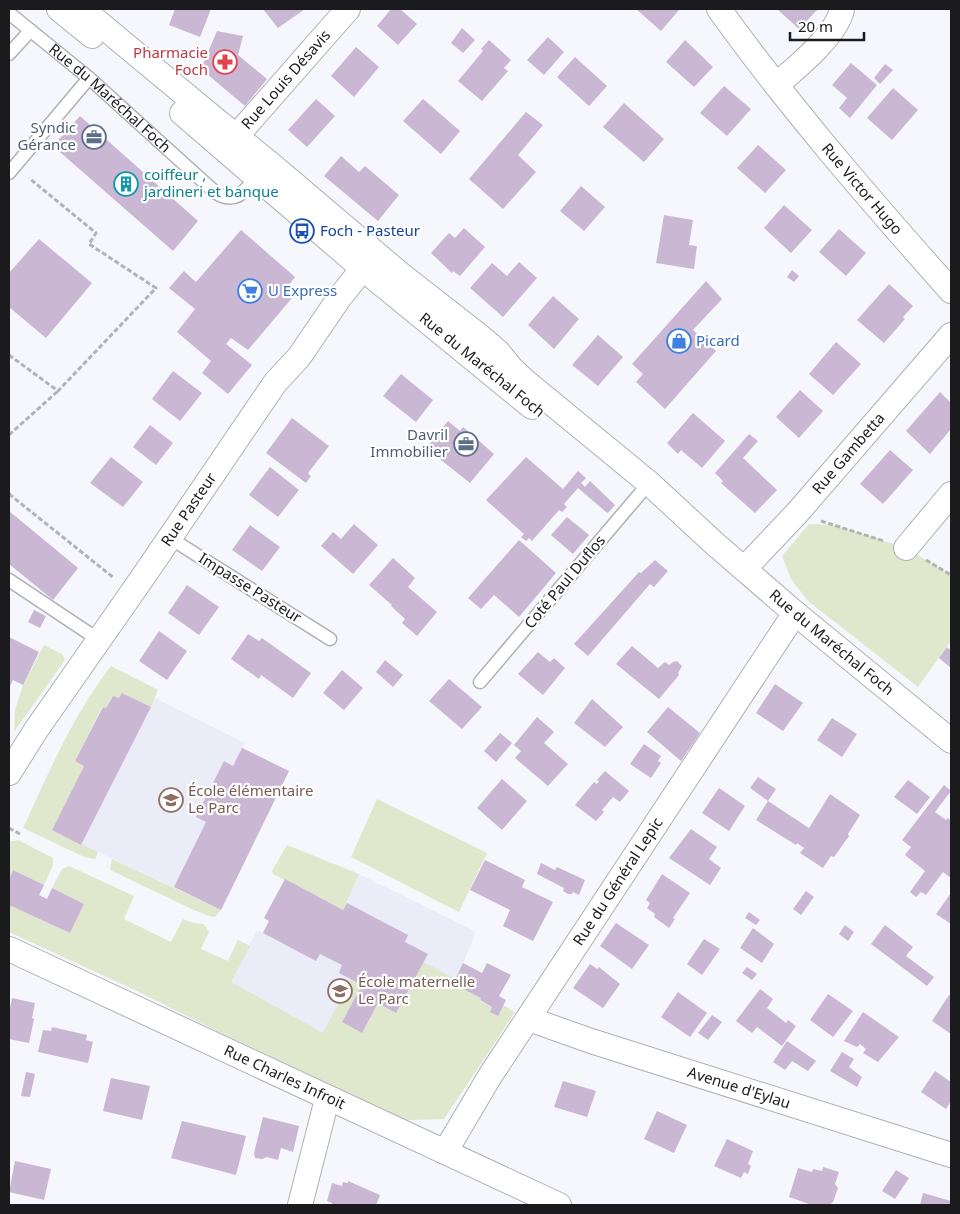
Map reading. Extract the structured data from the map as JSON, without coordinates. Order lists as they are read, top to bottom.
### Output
{
  "streets": {
    "street": [
      "Rue Louis Désavis",
      "Rue du Maréchal Foch",
      "Rue Victor Hugo",
      "Rue Gambetta",
      "Rue Pasteur",
      "Rue du Général Lepic",
      "Rue Charles Infroit",
      "Avenue d'Eylau"
    ],
    "lane": ["Coté Paul Duflos", "Impasse Pasteur"]
  },
  "crossings": [
    ["Rue Louis Désavis", "Rue du Maréchal Foch"],
    ["Rue du Maréchal Foch", "Rue Gambetta"],
    ["Rue du Maréchal Foch", "Rue Pasteur"],
    ["Rue du Maréchal Foch", "Coté Paul Duflos"],
    ["Rue du Maréchal Foch", "Rue du Général Lepic"],
    ["Rue Pasteur", "Impasse Pasteur"],
    ["Rue du Général Lepic", "Rue Charles Infroit"],
    ["Rue du Général Lepic", "Avenue d'Eylau"]
  ],
  "places": {
    "pharmacy": ["Pharmacie Foch"],
    "office": ["Syndic Gérance", "Davril Immobilier"],
    "building": ["coiffeur , jardineri et banque"],
    "bus stop": ["Foch - Pasteur"],
    "supermarket": ["U Express"],
    "shop": ["Picard"],
    "school or university": ["École élémentaire Le Parc", "École maternelle Le Parc"]
  },
  "scale_bar": "20 m"
}
